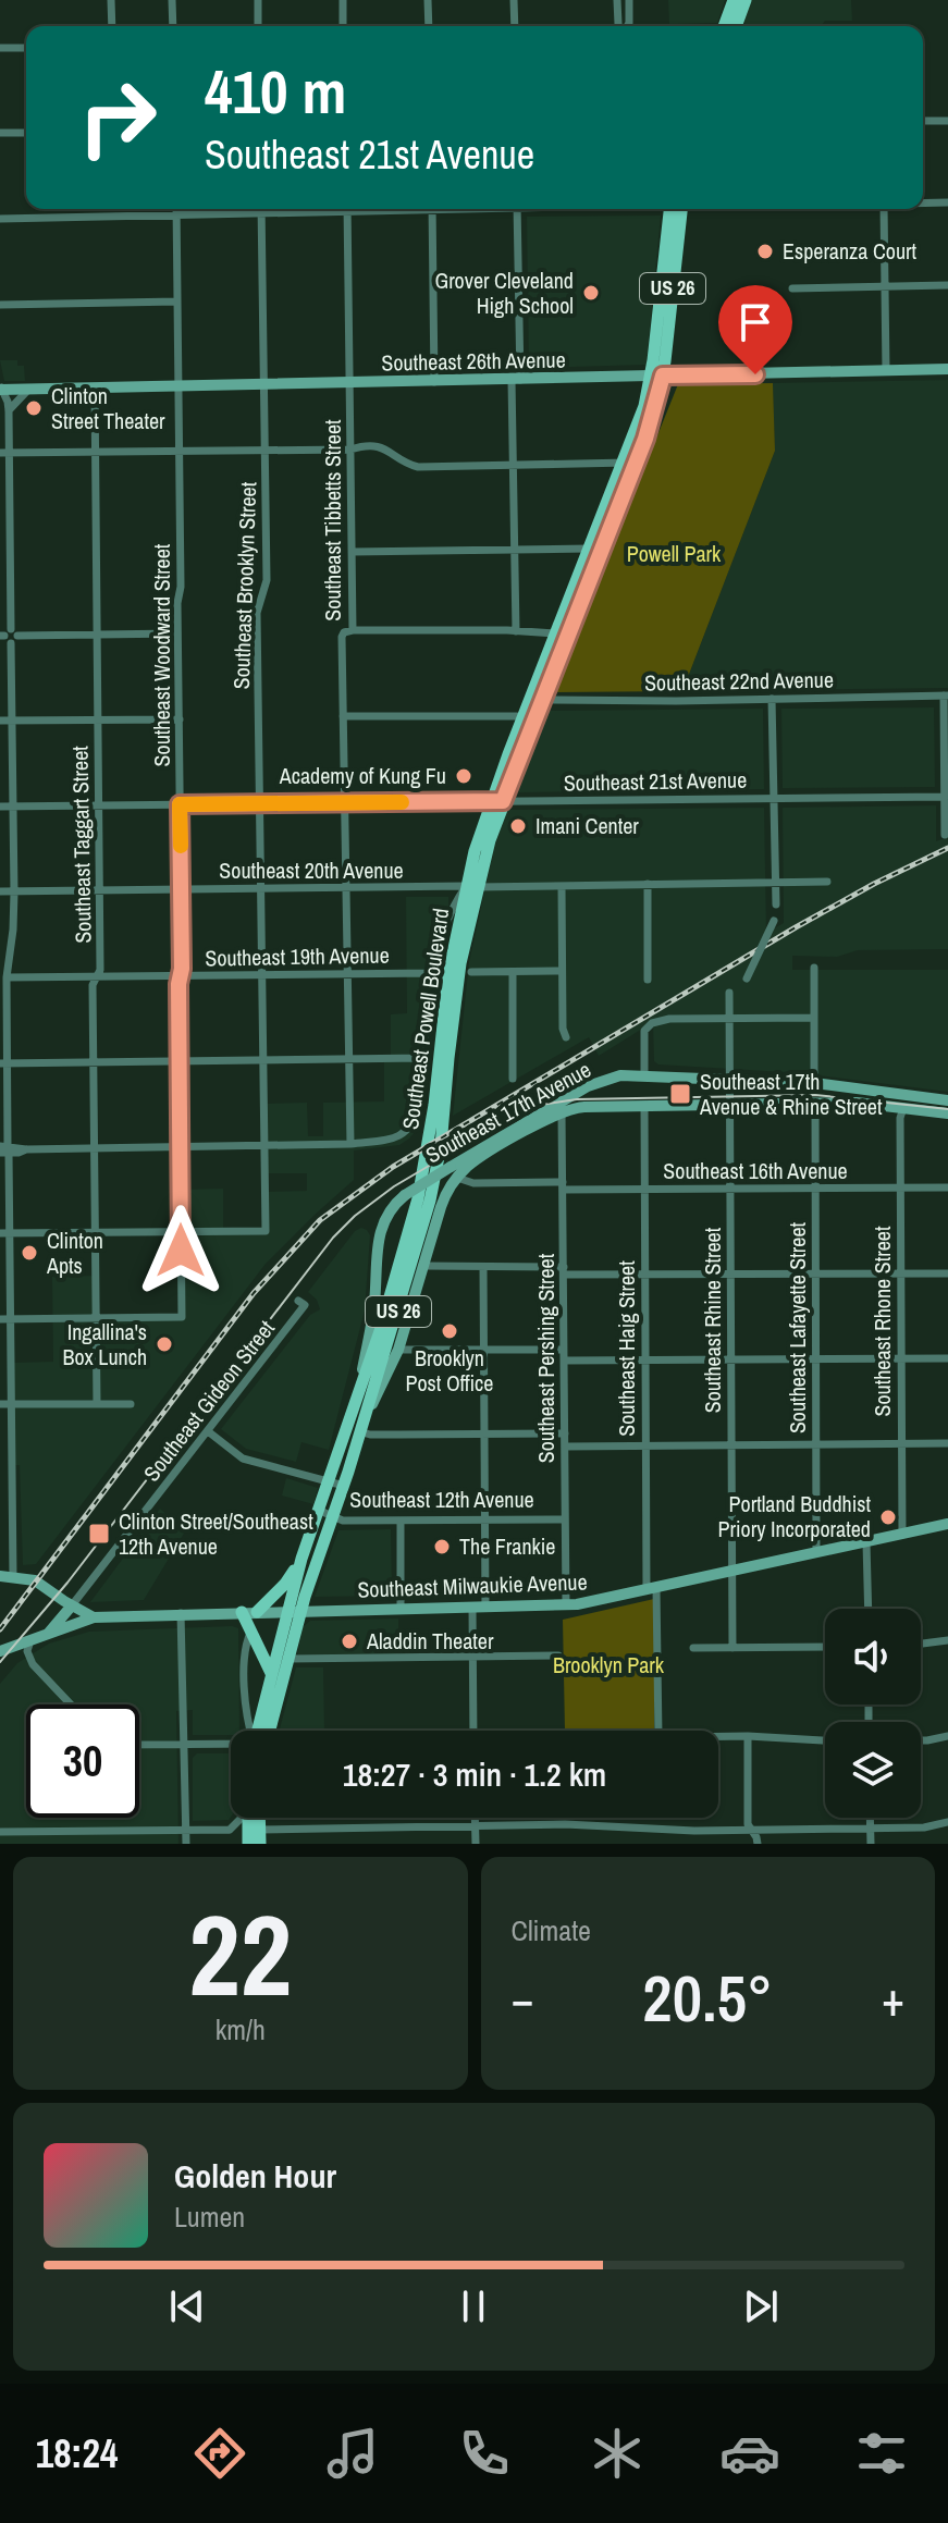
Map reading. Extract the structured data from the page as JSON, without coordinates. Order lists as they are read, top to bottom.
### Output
{
  "streets": {
    "main road": ["US 26", "Southeast Powell Boulevard"],
    "street": [
      "Southeast 26th Avenue",
      "Southeast Tibbetts Street",
      "Southeast Brooklyn Street",
      "Southeast Woodward Street",
      "Southeast 22nd Avenue",
      "Southeast 21st Avenue",
      "Southeast Taggart Street",
      "Southeast 20th Avenue",
      "Southeast 19th Avenue",
      "Southeast 17th Avenue",
      "Southeast 16th Avenue",
      "Southeast Rhine Street",
      "Southeast Rhone Street",
      "Southeast Lafayette Street",
      "Southeast Haig Street",
      "Southeast Pershing Street",
      "Southeast Gideon Street",
      "Southeast 12th Avenue",
      "Southeast Milwaukie Avenue"
    ]
  },
  "crossings": [
    ["Southeast 26th Avenue", "Southeast Tibbetts Street"],
    ["Southeast 26th Avenue", "Southeast Brooklyn Street"],
    ["Southeast 26th Avenue", "Southeast Woodward Street"],
    ["Southeast 26th Avenue", "Southeast Taggart Street"],
    ["Southeast 26th Avenue", "Southeast Powell Boulevard"],
    ["Southeast Tibbetts Street", "Southeast 21st Avenue"],
    ["Southeast Tibbetts Street", "Southeast 20th Avenue"],
    ["Southeast Tibbetts Street", "Southeast 19th Avenue"],
    ["Southeast Tibbetts Street", "Southeast 17th Avenue"],
    ["Southeast Brooklyn Street", "Southeast Woodward Street"],
    ["Southeast Brooklyn Street", "Southeast 21st Avenue"],
    ["Southeast Brooklyn Street", "Southeast 20th Avenue"],
    ["Southeast Brooklyn Street", "Southeast 19th Avenue"],
    ["Southeast Brooklyn Street", "Southeast 17th Avenue"],
    ["Southeast Woodward Street", "Southeast 21st Avenue"],
    ["Southeast Woodward Street", "Southeast Taggart Street"],
    ["Southeast Woodward Street", "Southeast 20th Avenue"],
    ["Southeast Woodward Street", "Southeast 19th Avenue"],
    ["Southeast Woodward Street", "Southeast 17th Avenue"],
    ["Southeast 22nd Avenue", "Southeast Powell Boulevard"],
    ["Southeast 21st Avenue", "Southeast Taggart Street"],
    ["Southeast 21st Avenue", "Southeast Powell Boulevard"],
    ["Southeast Taggart Street", "Southeast 20th Avenue"],
    ["Southeast Taggart Street", "Southeast 19th Avenue"],
    ["Southeast Taggart Street", "Southeast 17th Avenue"],
    ["Southeast 20th Avenue", "Southeast Powell Boulevard"],
    ["Southeast Powell Boulevard", "Southeast 17th Avenue"],
    ["Southeast Powell Boulevard", "Southeast 12th Avenue"],
    ["Southeast Powell Boulevard", "Southeast Milwaukie Avenue"],
    ["Southeast 17th Avenue", "Southeast 16th Avenue"],
    ["Southeast 17th Avenue", "Southeast Rhine Street"],
    ["Southeast 17th Avenue", "Southeast Rhone Street"],
    ["Southeast 17th Avenue", "Southeast Lafayette Street"],
    ["Southeast 17th Avenue", "Southeast Haig Street"],
    ["Southeast 17th Avenue", "Southeast Pershing Street"],
    ["Southeast 16th Avenue", "Southeast Rhine Street"],
    ["Southeast 16th Avenue", "Southeast Rhone Street"],
    ["Southeast 16th Avenue", "Southeast Lafayette Street"],
    ["Southeast 16th Avenue", "Southeast Haig Street"],
    ["Southeast 16th Avenue", "Southeast Pershing Street"],
    ["Southeast Rhine Street", "Southeast Milwaukie Avenue"],
    ["Southeast Rhone Street", "Southeast Milwaukie Avenue"],
    ["Southeast Lafayette Street", "Southeast Milwaukie Avenue"],
    ["Southeast Haig Street", "Southeast Milwaukie Avenue"],
    ["Southeast Pershing Street", "Southeast 12th Avenue"],
    ["Southeast Pershing Street", "Southeast Milwaukie Avenue"]
  ],
  "parks": ["Powell Park", "Brooklyn Park"],
  "places": {
    "other": [
      "Esperanza Court",
      "Grover Cleveland High School",
      "Clinton Street Theater",
      "Academy of Kung Fu",
      "Imani Center",
      "Clinton Apts",
      "Brooklyn Post Office",
      "Ingallina's Box Lunch",
      "Portland Buddhist Priory Incorporated",
      "The Frankie",
      "Aladdin Theater"
    ],
    "transit": ["Southeast 17th Avenue & Rhine Street", "Clinton Street/Southeast 12th Avenue"]
  },
  "page": {
    "turn": ["410 m", "Southeast 21st Avenue"],
    "limit": "30",
    "trip": "18:27 · 3 min · 1.2 km",
    "tile": [
      ["22", "km/h"],
      "Climate"
    ],
    "heat": ["−", "20.5°", "+"],
    "song": ["Golden Hour", "Lumen"],
    "tabs": "18:24"
  }
}
